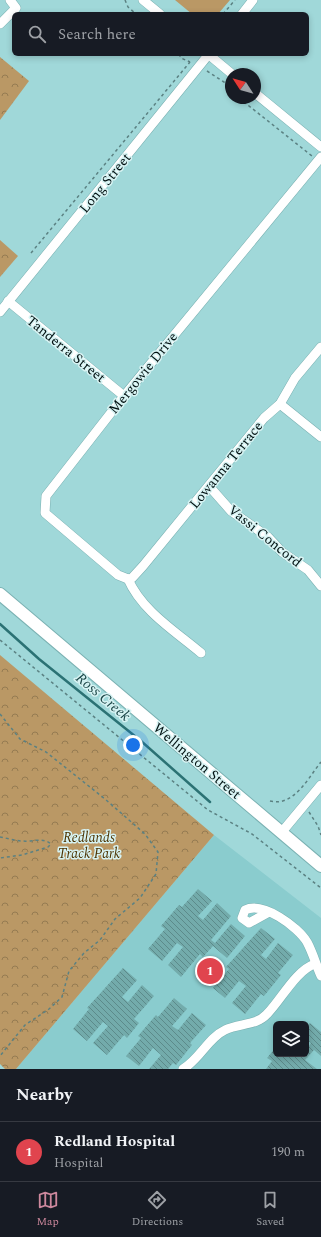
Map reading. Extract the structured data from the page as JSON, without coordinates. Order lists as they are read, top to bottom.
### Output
{
  "streets": {
    "main road": ["Wellington Street"],
    "street": [
      "Long Street",
      "Tanderra Street",
      "Mergowie Drive",
      "Lowanna Terrace",
      "Vassi Concord"
    ]
  },
  "crossings": [
    ["Long Street", "Tanderra Street"],
    ["Tanderra Street", "Mergowie Drive"],
    ["Mergowie Drive", "Lowanna Terrace"],
    ["Lowanna Terrace", "Vassi Concord"]
  ],
  "water": ["Ross Creek"],
  "parks": ["Redlands Track Park"],
  "north": "top left",
  "page": {
    "search": "Search here",
    "pins": "1",
    "heading": "Nearby",
    "list": [
      {
        "mark": "1",
        "name": "Redland Hospital",
        "note": "Hospital",
        "value": "190 m"
      }
    ],
    "nav": ["Map", "Directions", "Saved"]
  }
}
